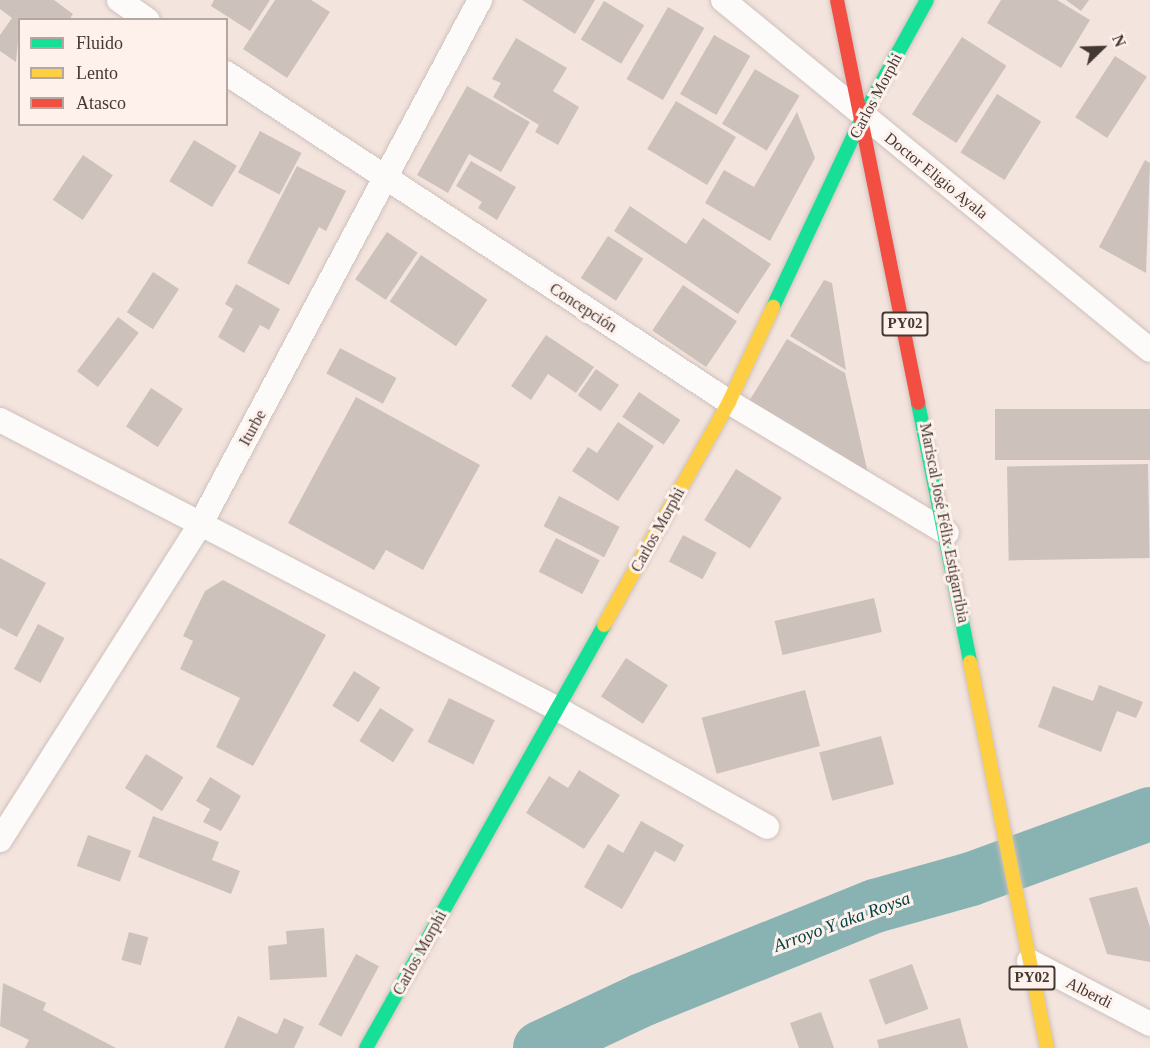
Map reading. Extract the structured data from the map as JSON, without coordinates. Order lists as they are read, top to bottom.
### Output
{
  "streets": {
    "street": [
      "Carlos Morphi",
      "Doctor Eligio Ayala",
      "Concepción",
      "PY02",
      "Iturbe",
      "Mariscal José Félix Estigarribia",
      "Alberdi"
    ]
  },
  "crossings": [
    ["Carlos Morphi", "Doctor Eligio Ayala"],
    ["Carlos Morphi", "Concepción"],
    ["Carlos Morphi", "Mariscal José Félix Estigarribia"],
    ["Doctor Eligio Ayala", "Mariscal José Félix Estigarribia"],
    ["Concepción", "Iturbe"],
    ["Concepción", "Mariscal José Félix Estigarribia"],
    ["Mariscal José Félix Estigarribia", "Alberdi"]
  ],
  "water": ["Arroyo Y aka Roysa"],
  "legend": ["Fluido", "Lento", "Atasco"],
  "north": "top right"
}
